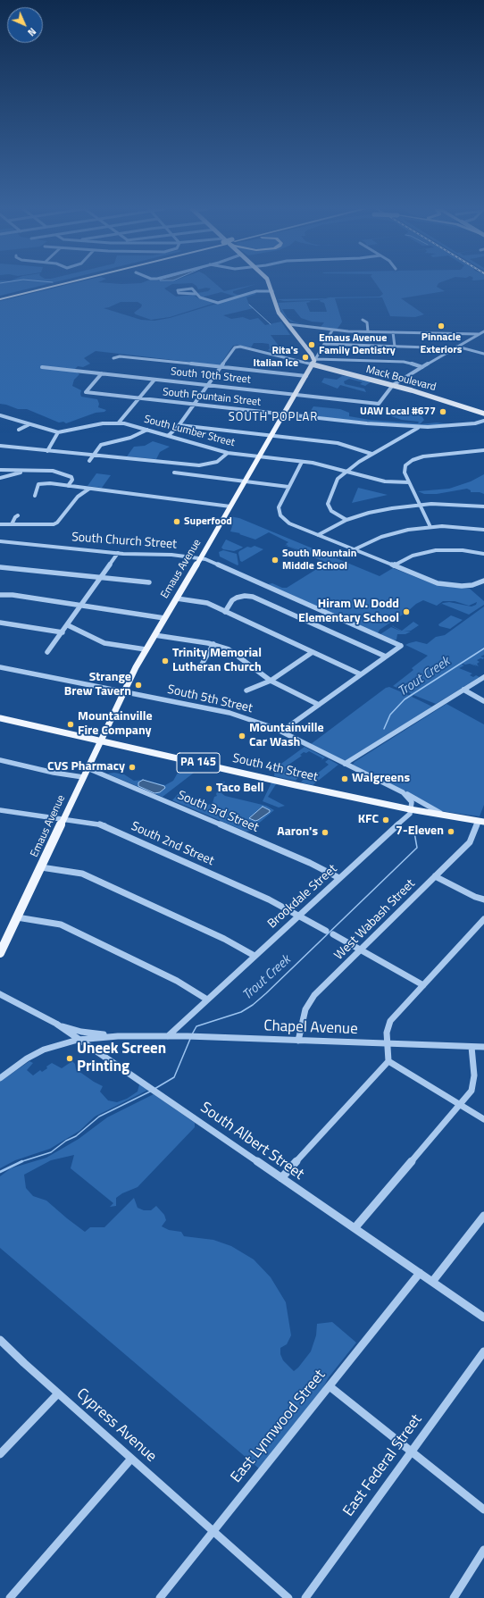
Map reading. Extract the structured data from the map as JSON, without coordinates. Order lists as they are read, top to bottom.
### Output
{
  "streets": {
    "main road": [
      "Mack Boulevard",
      "Emaus Avenue",
      "PA 145",
      "South 4th Street"
    ],
    "street": [
      "South 10th Street",
      "South Fountain Street",
      "South Lumber Street",
      "South Church Street",
      "South 5th Street",
      "South 3rd Street",
      "South 2nd Street",
      "Brookdale Street",
      "West Wabash Street",
      "Chapel Avenue",
      "South Albert Street",
      "Cypress Avenue",
      "East Lynnwood Street",
      "East Federal Street"
    ]
  },
  "crossings": [
    ["South 10th Street", "Mack Boulevard"],
    ["South 10th Street", "South Fountain Street"],
    ["South 10th Street", "Emaus Avenue"],
    ["Mack Boulevard", "Emaus Avenue"],
    ["South Fountain Street", "Emaus Avenue"],
    ["South Lumber Street", "Emaus Avenue"],
    ["South Church Street", "Emaus Avenue"],
    ["Emaus Avenue", "South 5th Street"],
    ["Emaus Avenue", "South 4th Street"],
    ["Emaus Avenue", "South 3rd Street"],
    ["Emaus Avenue", "South 2nd Street"],
    ["South 5th Street", "South 4th Street"],
    ["South 4th Street", "Brookdale Street"],
    ["South 4th Street", "West Wabash Street"],
    ["South 3rd Street", "Brookdale Street"],
    ["South 2nd Street", "Brookdale Street"],
    ["Brookdale Street", "Chapel Avenue"],
    ["West Wabash Street", "Chapel Avenue"],
    ["Chapel Avenue", "South Albert Street"],
    ["South Albert Street", "East Lynnwood Street"],
    ["Cypress Avenue", "East Lynnwood Street"]
  ],
  "districts": ["SOUTH POPLAR"],
  "water": ["Trout Creek"],
  "places": [
    "Pinnacle Exteriors",
    "Emaus Avenue Family Dentistry",
    "Rita's Italian Ice",
    "UAW Local #677",
    "Superfood",
    "South Mountain Middle School",
    "Hiram W. Dodd Elementary School",
    "Trinity Memorial Lutheran Church",
    "Strange Brew Tavern",
    "Mountainville Fire Company",
    "Mountainville Car Wash",
    "CVS Pharmacy",
    "Walgreens",
    "Taco Bell",
    "KFC",
    "7-Eleven",
    "Aaron's",
    "Uneek Screen Printing"
  ],
  "north": "bottom right"
}
